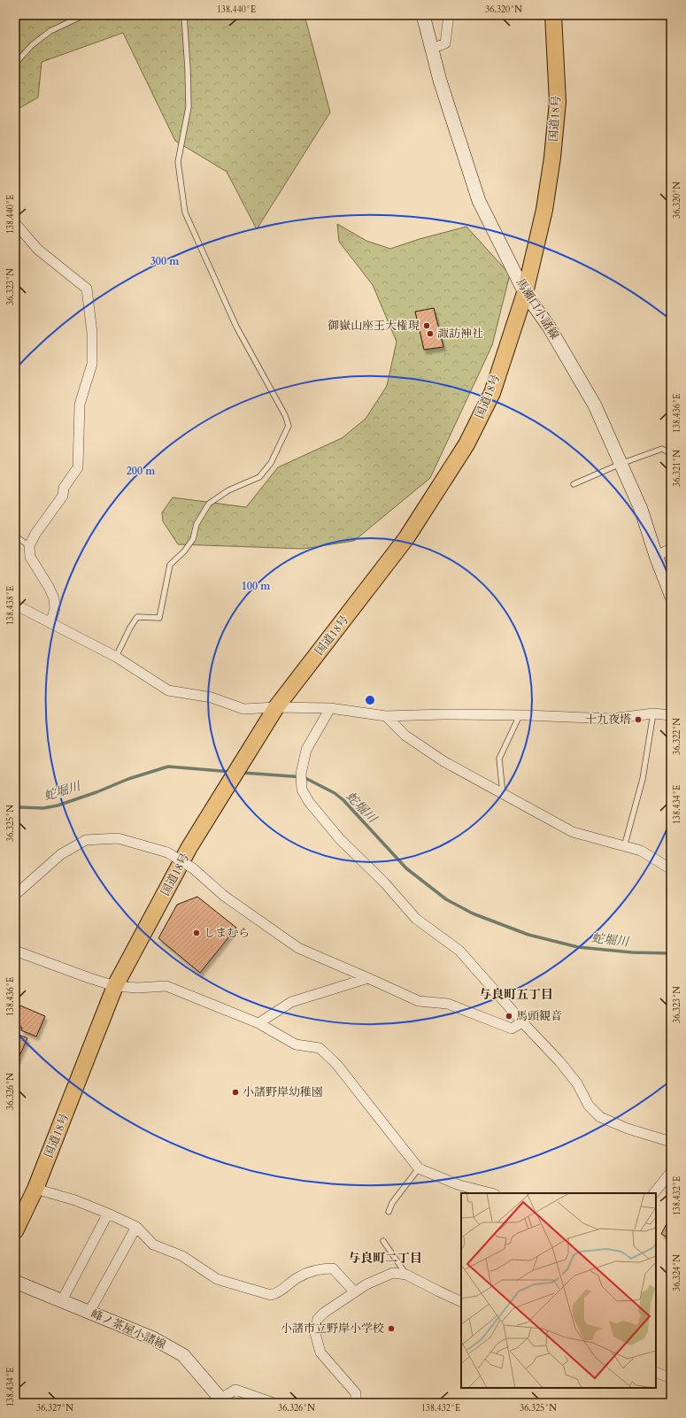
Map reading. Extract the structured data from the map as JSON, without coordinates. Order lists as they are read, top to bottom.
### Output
{
  "streets": {
    "highway": ["国道18号"],
    "main road": ["馬瀬口小諸線", "峰ノ茶屋小諸線"]
  },
  "crossings": [
    ["国道18号", "馬瀬口小諸線"]
  ],
  "districts": ["与良町五丁目", "与良町二丁目"],
  "water": ["蛇堀川"],
  "places": [
    "御嶽山座王大権現",
    "諏訪神社",
    "十九夜塔",
    "しまむら",
    "馬頭観音",
    "小諸野岸幼稚園",
    "小諸市立野岸小学校"
  ],
  "coordinates": [
    "138.440°E",
    "36.320°N",
    "36.323°N",
    "138.436°E",
    "36.321°N",
    "138.438°E",
    "36.322°N",
    "138.434°E",
    "36.325°N",
    "36.326°N",
    "138.432°E",
    "36.324°N",
    "36.327°N"
  ],
  "rings": ["300 m", "200 m", "100 m"]
}
